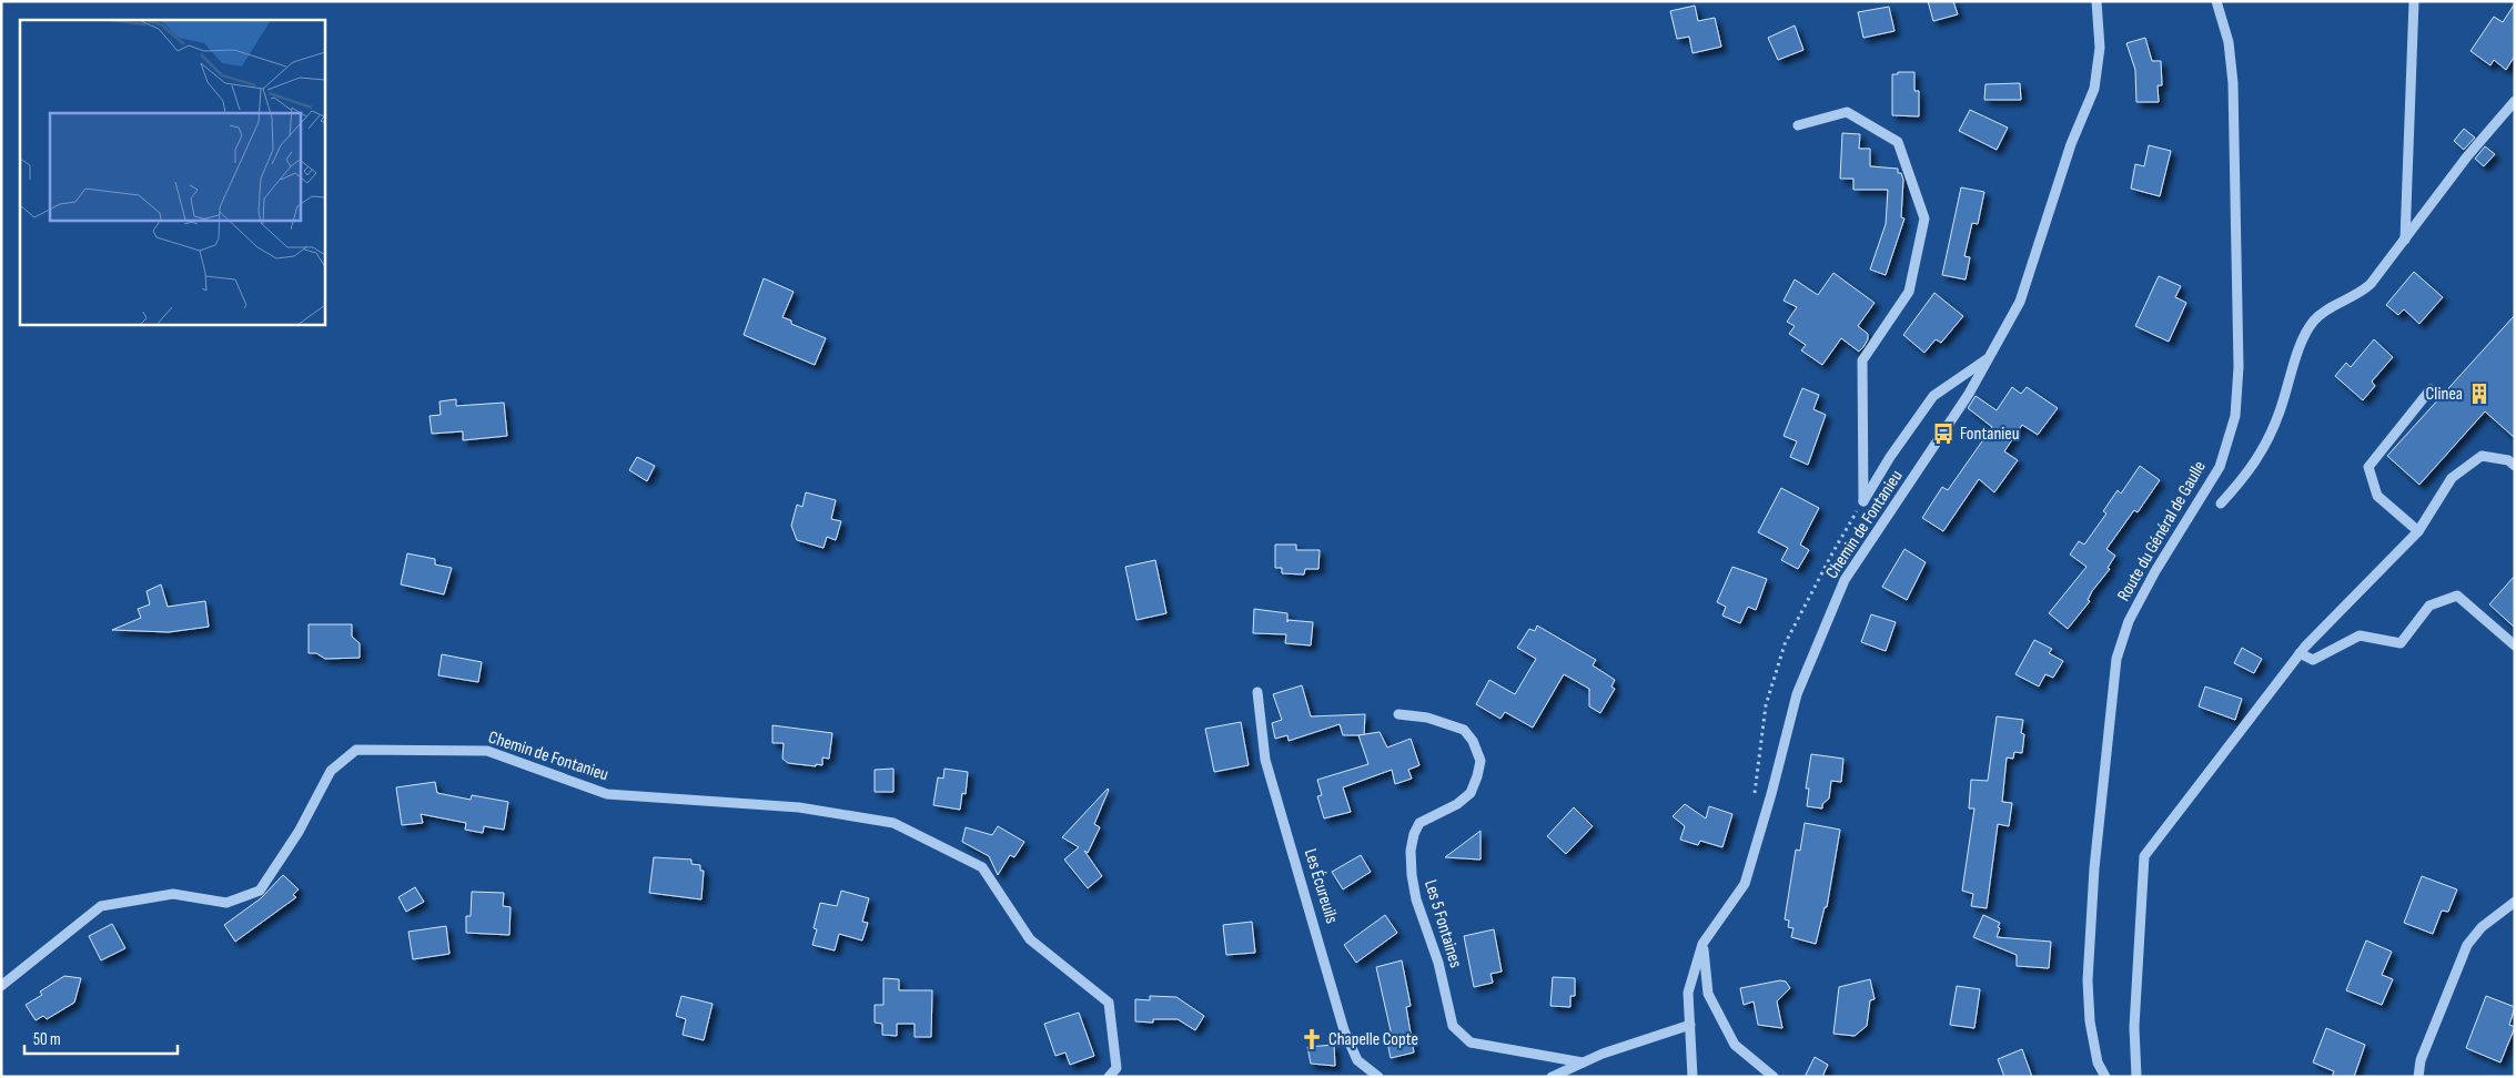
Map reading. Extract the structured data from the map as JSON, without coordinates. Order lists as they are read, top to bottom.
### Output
{
  "streets": {
    "street": [
      "Chemin de Fontanieu",
      "Route du Général de Gaulle",
      "Les Écureuils",
      "Les 5 Fontaines"
    ]
  },
  "places": {
    "building": ["Clinea"],
    "bus stop": ["Fontanieu"],
    "church": ["Chapelle Copte"]
  },
  "scale_bar": "50 m"
}
